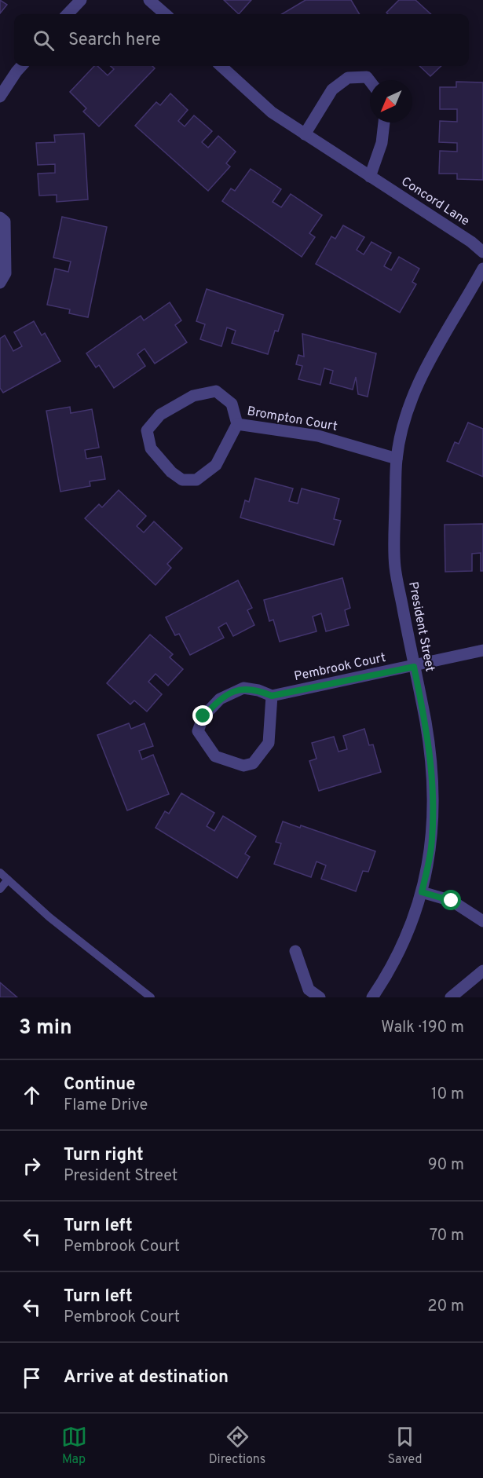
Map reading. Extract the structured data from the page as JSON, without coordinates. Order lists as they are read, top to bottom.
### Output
{
  "streets": {
    "street": [
      "Concord Lane",
      "Brompton Court",
      "President Street",
      "Pembrook Court"
    ]
  },
  "crossings": [
    ["Brompton Court", "President Street"],
    ["President Street", "Pembrook Court"]
  ],
  "north": "bottom left",
  "page": {
    "search": "Search here",
    "heading": ["3 min", "Walk · 190 m"],
    "list": [
      ["Continue", "Flame Drive", "10 m"],
      ["Turn right", "President Street", "90 m"],
      ["Turn left", "Pembrook Court", "70 m"],
      ["Turn left", "Pembrook Court", "20 m"],
      "Arrive at destination"
    ],
    "nav": ["Map", "Directions", "Saved"]
  }
}
